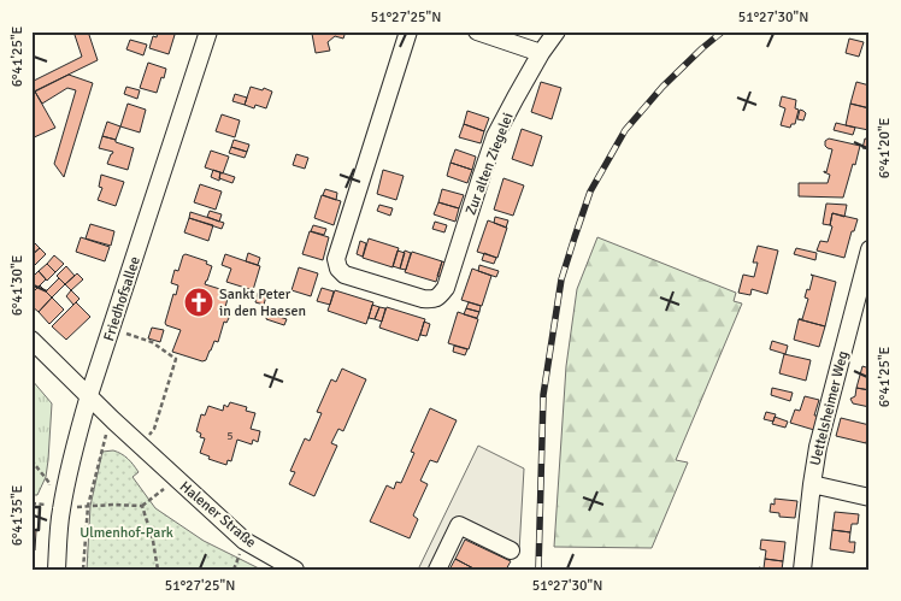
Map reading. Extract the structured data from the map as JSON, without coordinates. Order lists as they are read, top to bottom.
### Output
{
  "streets": {
    "street": [
      "Zur alten Ziegelei",
      "Friedhofsallee",
      "Uettelsheimer Weg",
      "Halener Straße"
    ]
  },
  "crossings": [
    ["Friedhofsallee", "Halener Straße"]
  ],
  "parks": ["Ulmenhof-Park"],
  "places": {
    "church": ["Sankt Peter in den Haesen"]
  },
  "house_numbers": ["5"],
  "coordinates": [
    "51°27'25\"N",
    "51°27'30\"N",
    "6°41'25\"E",
    "6°41'20\"E",
    "6°41'30\"E",
    "6°41'35\"E"
  ]
}
